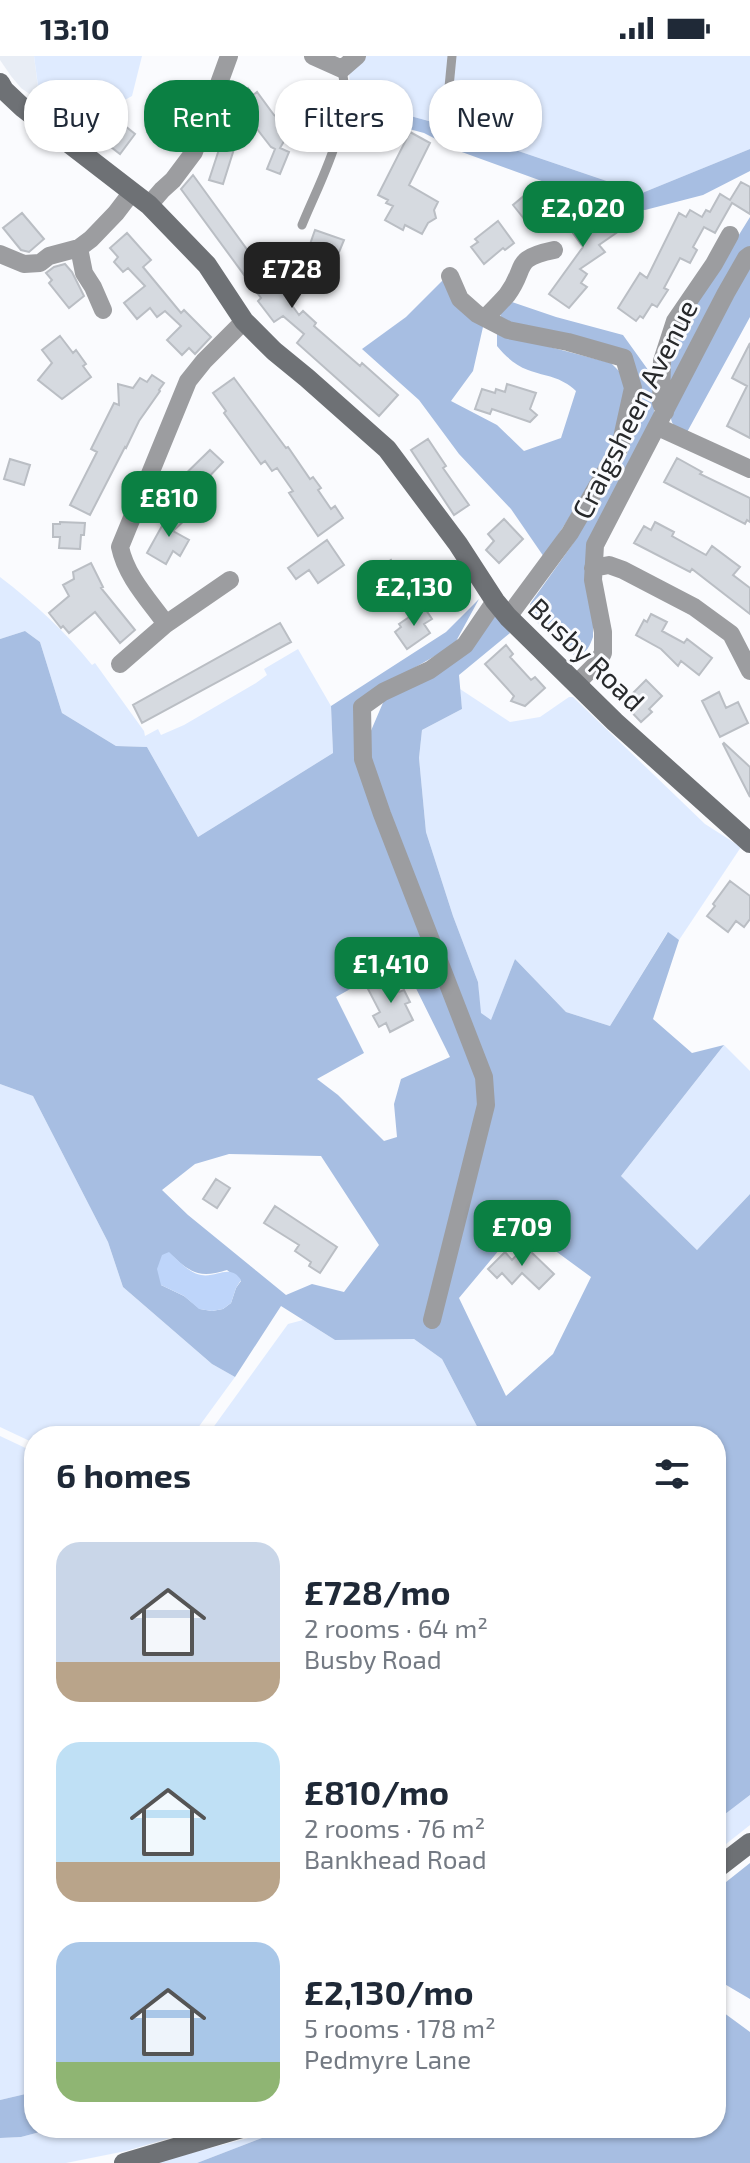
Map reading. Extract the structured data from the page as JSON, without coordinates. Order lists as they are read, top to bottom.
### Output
{
  "streets": {
    "main road": ["Busby Road"],
    "street": ["Craigsheen Avenue"]
  },
  "crossings": [
    ["Craigsheen Avenue", "Busby Road"]
  ],
  "page": {
    "status": "13:10",
    "chip": [
      "Buy",
      "Rent",
      "Filters",
      "New"
    ],
    "price": [
      "£2,020",
      "£728",
      "£810",
      "£2,130",
      "£1,410",
      "£709"
    ],
    "heading": "6 homes",
    "list": [
      {
        "name": "£728/mo",
        "note": "2 rooms · 64 m² · Busby Road"
      },
      {
        "name": "£810/mo",
        "note": "2 rooms · 76 m² · Bankhead Road"
      },
      {
        "name": "£2,130/mo",
        "note": "5 rooms · 178 m² · Pedmyre Lane"
      }
    ]
  }
}
